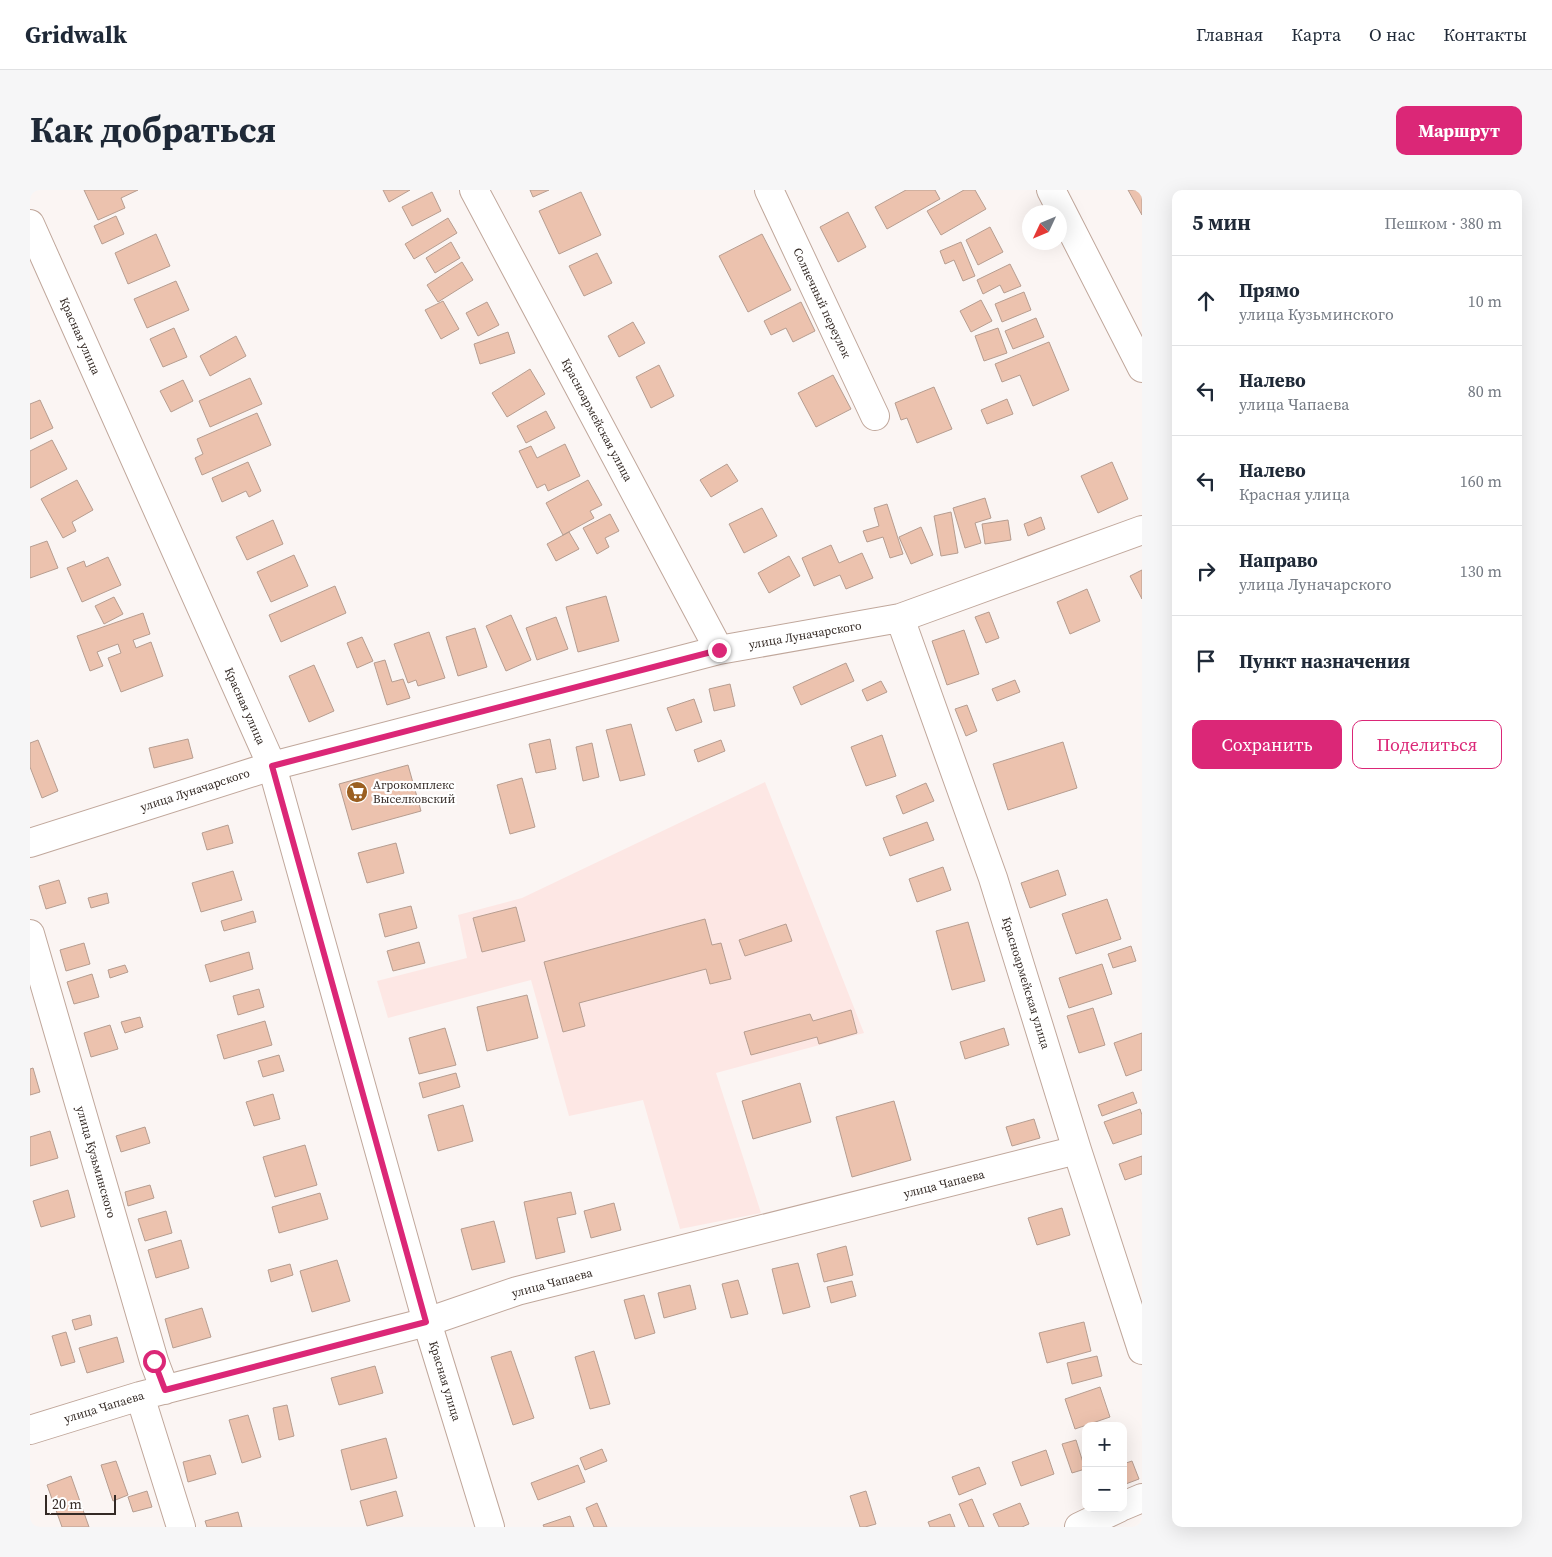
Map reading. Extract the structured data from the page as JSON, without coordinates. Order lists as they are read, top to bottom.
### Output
{
  "streets": {
    "street": [
      "Солнечный переулок",
      "Красная улица",
      "Красноармейская улица",
      "улица Луначарского",
      "улица Кузьминского",
      "улица Чапаева"
    ]
  },
  "crossings": [
    ["Красная улица", "улица Луначарского"],
    ["Красная улица", "улица Чапаева"],
    ["Красноармейская улица", "улица Луначарского"],
    ["Красноармейская улица", "улица Чапаева"],
    ["улица Кузьминского", "улица Чапаева"]
  ],
  "places": {
    "supermarket": ["Агрокомплекс Выселковский"]
  },
  "scale_bar": "20 m",
  "north": "bottom left",
  "page": {
    "header": "Gridwalk",
    "nav": [
      "Главная",
      "Карта",
      "О нас",
      "Контакты"
    ],
    "title": "Как добраться",
    "buttons": [
      "Маршрут",
      ["Сохранить", "Поделиться"]
    ],
    "heading": ["5 мин", "Пешком · 380 m"],
    "list": [
      ["Прямо", "улица Кузьминского", "10 m"],
      ["Налево", "улица Чапаева", "80 m"],
      ["Налево", "Красная улица", "160 m"],
      ["Направо", "улица Луначарского", "130 m"],
      "Пункт назначения"
    ],
    "map_buttons": ["+", "−"],
    "scale": "20 m"
  }
}
